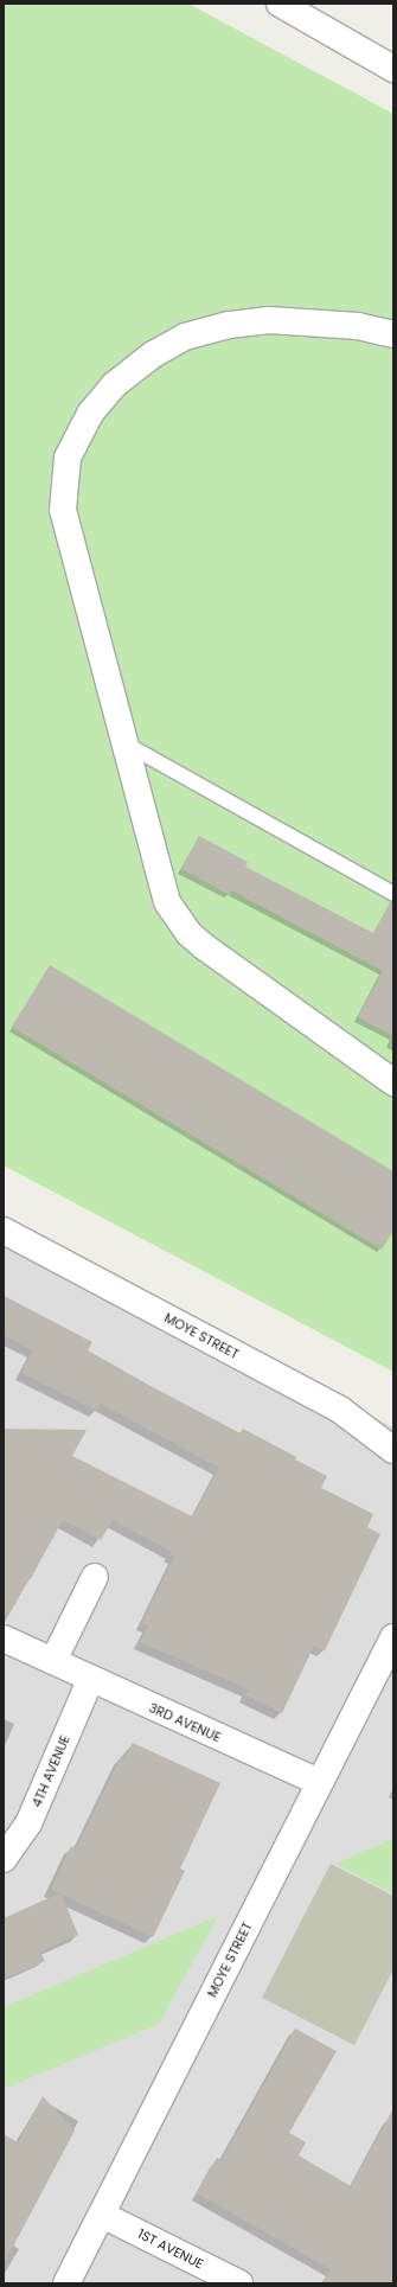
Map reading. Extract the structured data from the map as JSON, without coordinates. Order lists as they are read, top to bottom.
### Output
{
  "streets": {
    "street": [
      "MOYE STREET",
      "3RD AVENUE",
      "4TH AVENUE",
      "1ST AVENUE"
    ]
  },
  "crossings": [
    ["MOYE STREET", "3RD AVENUE"],
    ["MOYE STREET", "1ST AVENUE"],
    ["3RD AVENUE", "4TH AVENUE"]
  ]
}
